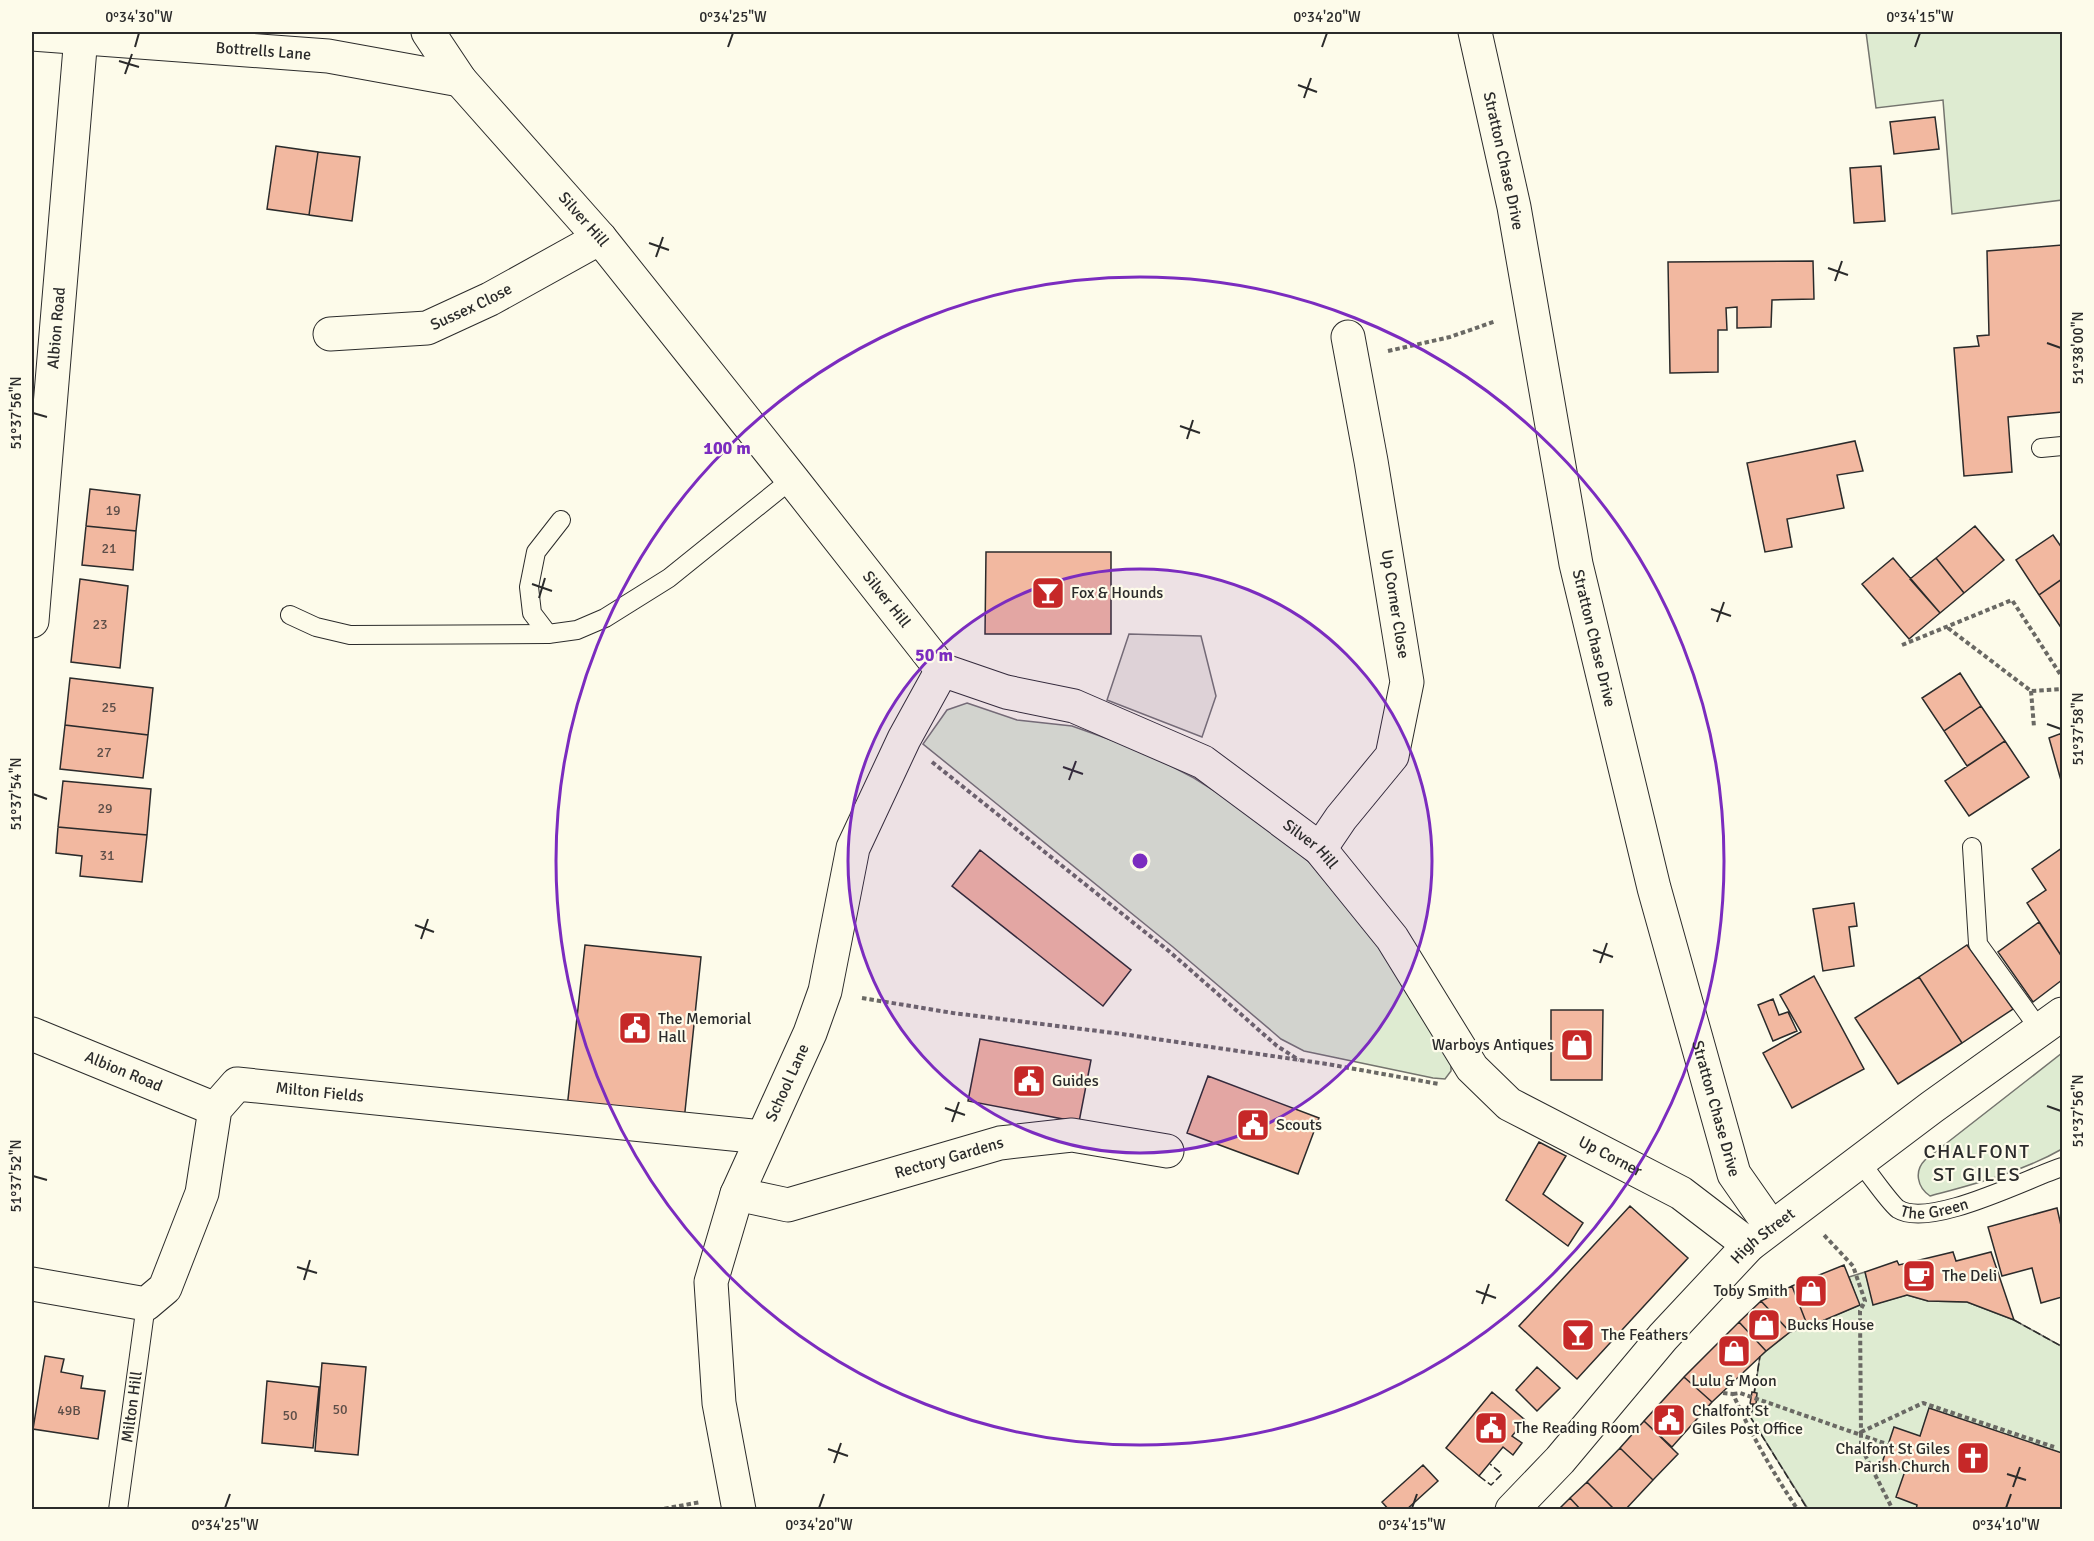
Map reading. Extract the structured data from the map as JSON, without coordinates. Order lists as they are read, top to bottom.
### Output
{
  "streets": {
    "street": [
      "Bottrells Lane",
      "Stratton Chase Drive",
      "Silver Hill",
      "Sussex Close",
      "Albion Road",
      "Up Corner Close",
      "School Lane",
      "Milton Fields",
      "Up Corner",
      "Rectory Gardens",
      "High Street"
    ],
    "lane": ["The Green", "Milton Hill"]
  },
  "crossings": [
    ["Bottrells Lane", "Silver Hill"],
    ["Bottrells Lane", "Albion Road"],
    ["Stratton Chase Drive", "Up Corner"],
    ["Stratton Chase Drive", "High Street"],
    ["Silver Hill", "Sussex Close"],
    ["Silver Hill", "Up Corner Close"],
    ["Silver Hill", "School Lane"],
    ["Silver Hill", "Up Corner"],
    ["Albion Road", "Milton Fields"],
    ["School Lane", "Milton Fields"],
    ["School Lane", "Rectory Gardens"],
    ["Up Corner", "High Street"],
    ["The Green", "High Street"]
  ],
  "districts": ["CHALFONT ST GILES"],
  "places": {
    "bar": ["Fox & Hounds", "The Feathers"],
    "public building": [
      "The Memorial Hall",
      "Guides",
      "Scouts",
      "Chalfont St Giles Post Office",
      "The Reading Room"
    ],
    "shop": [
      "Warboys Antiques",
      "Toby Smith",
      "Bucks House",
      "Lulu & Moon"
    ],
    "cafe": ["The Deli"],
    "church": ["Chalfont St Giles Parish Church"]
  },
  "house_numbers": [
    "19",
    "21",
    "23",
    "25",
    "27",
    "29",
    "31",
    "50",
    "49B",
    "50"
  ],
  "coordinates": [
    "0°34'30\"W",
    "0°34'25\"W",
    "0°34'20\"W",
    "0°34'15\"W",
    "51°38'00\"N",
    "51°37'56\"N",
    "51°37'58\"N",
    "51°37'54\"N",
    "51°37'52\"N",
    "0°34'10\"W"
  ],
  "rings": ["100 m", "50 m"]
}
